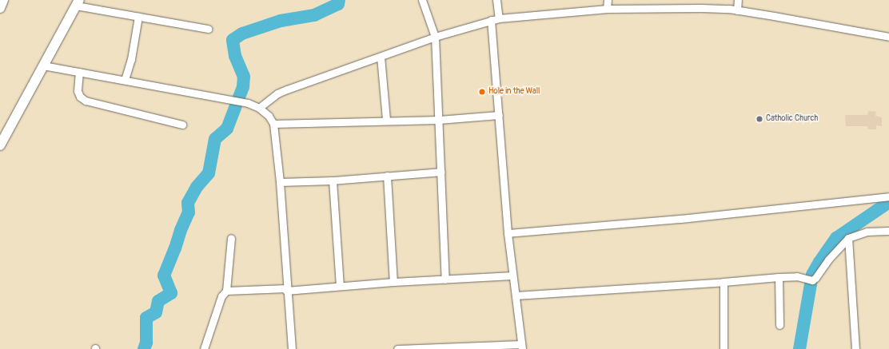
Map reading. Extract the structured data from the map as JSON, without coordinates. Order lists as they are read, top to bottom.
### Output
{
  "places": ["Hole in the Wall", "Catholic Church"]
}
